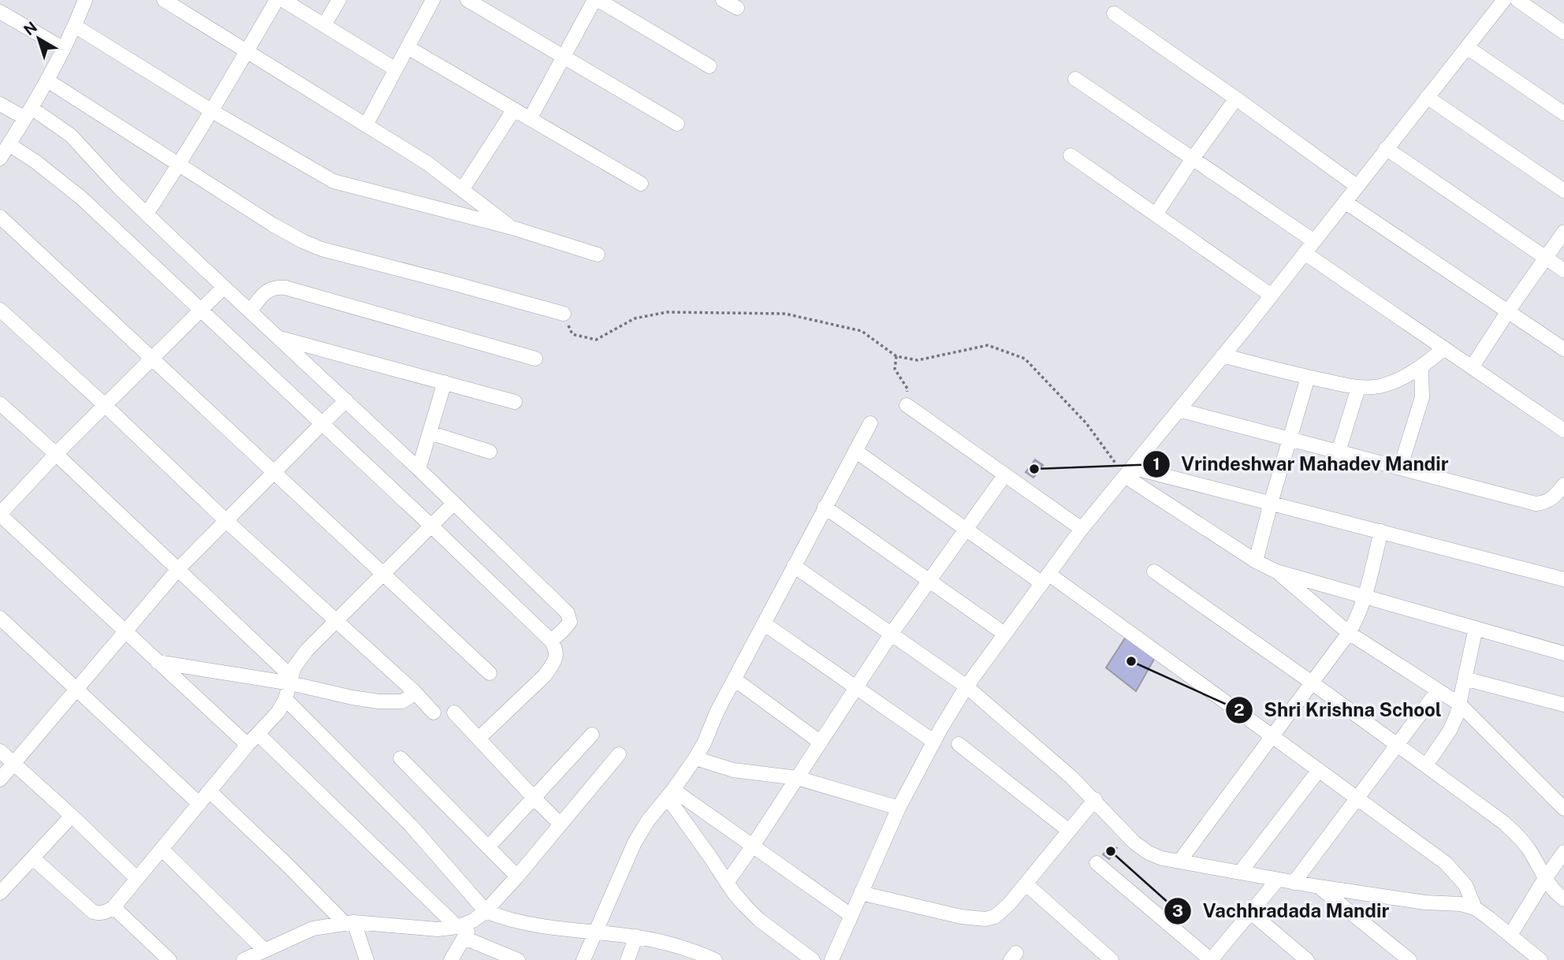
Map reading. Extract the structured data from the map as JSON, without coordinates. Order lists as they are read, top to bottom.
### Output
{
  "places": ["Vrindeshwar Mahadev Mandir", "Shri Krishna School", "Vachhradada Mandir"],
  "north": "top left"
}
